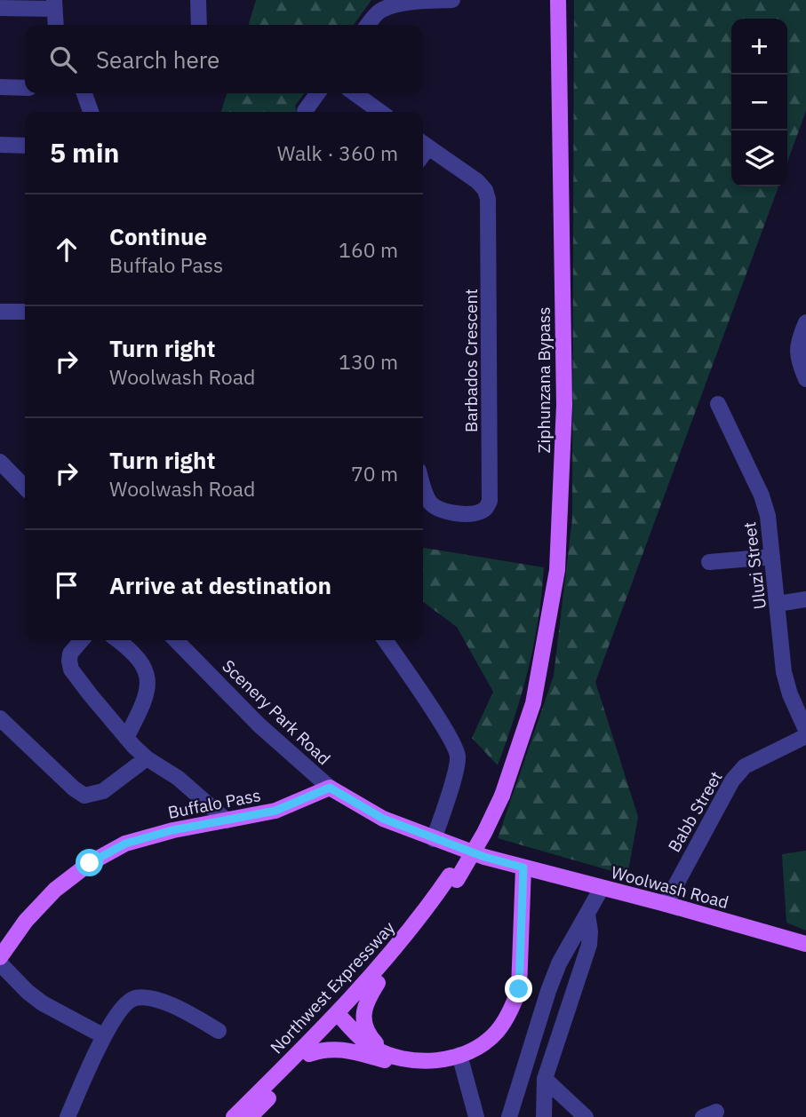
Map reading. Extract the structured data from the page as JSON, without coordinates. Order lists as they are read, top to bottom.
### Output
{
  "streets": {
    "main road": [
      "Ziphunzana Bypass",
      "Buffalo Pass",
      "Woolwash Road",
      "Northwest Expressway"
    ],
    "street": [
      "Barbados Crescent",
      "Uluzi Street",
      "Scenery Park Road",
      "Babb Street"
    ]
  },
  "crossings": [
    ["Ziphunzana Bypass", "Northwest Expressway"],
    ["Scenery Park Road", "Buffalo Pass"],
    ["Scenery Park Road", "Woolwash Road"],
    ["Buffalo Pass", "Woolwash Road"],
    ["Babb Street", "Woolwash Road"]
  ],
  "page": {
    "map_buttons": ["+", "−"],
    "search": "Search here",
    "heading": ["5 min", "Walk · 360 m"],
    "list": [
      ["Continue", "Buffalo Pass", "160 m"],
      ["Turn right", "Woolwash Road", "130 m"],
      ["Turn right", "Woolwash Road", "70 m"],
      "Arrive at destination"
    ]
  }
}
